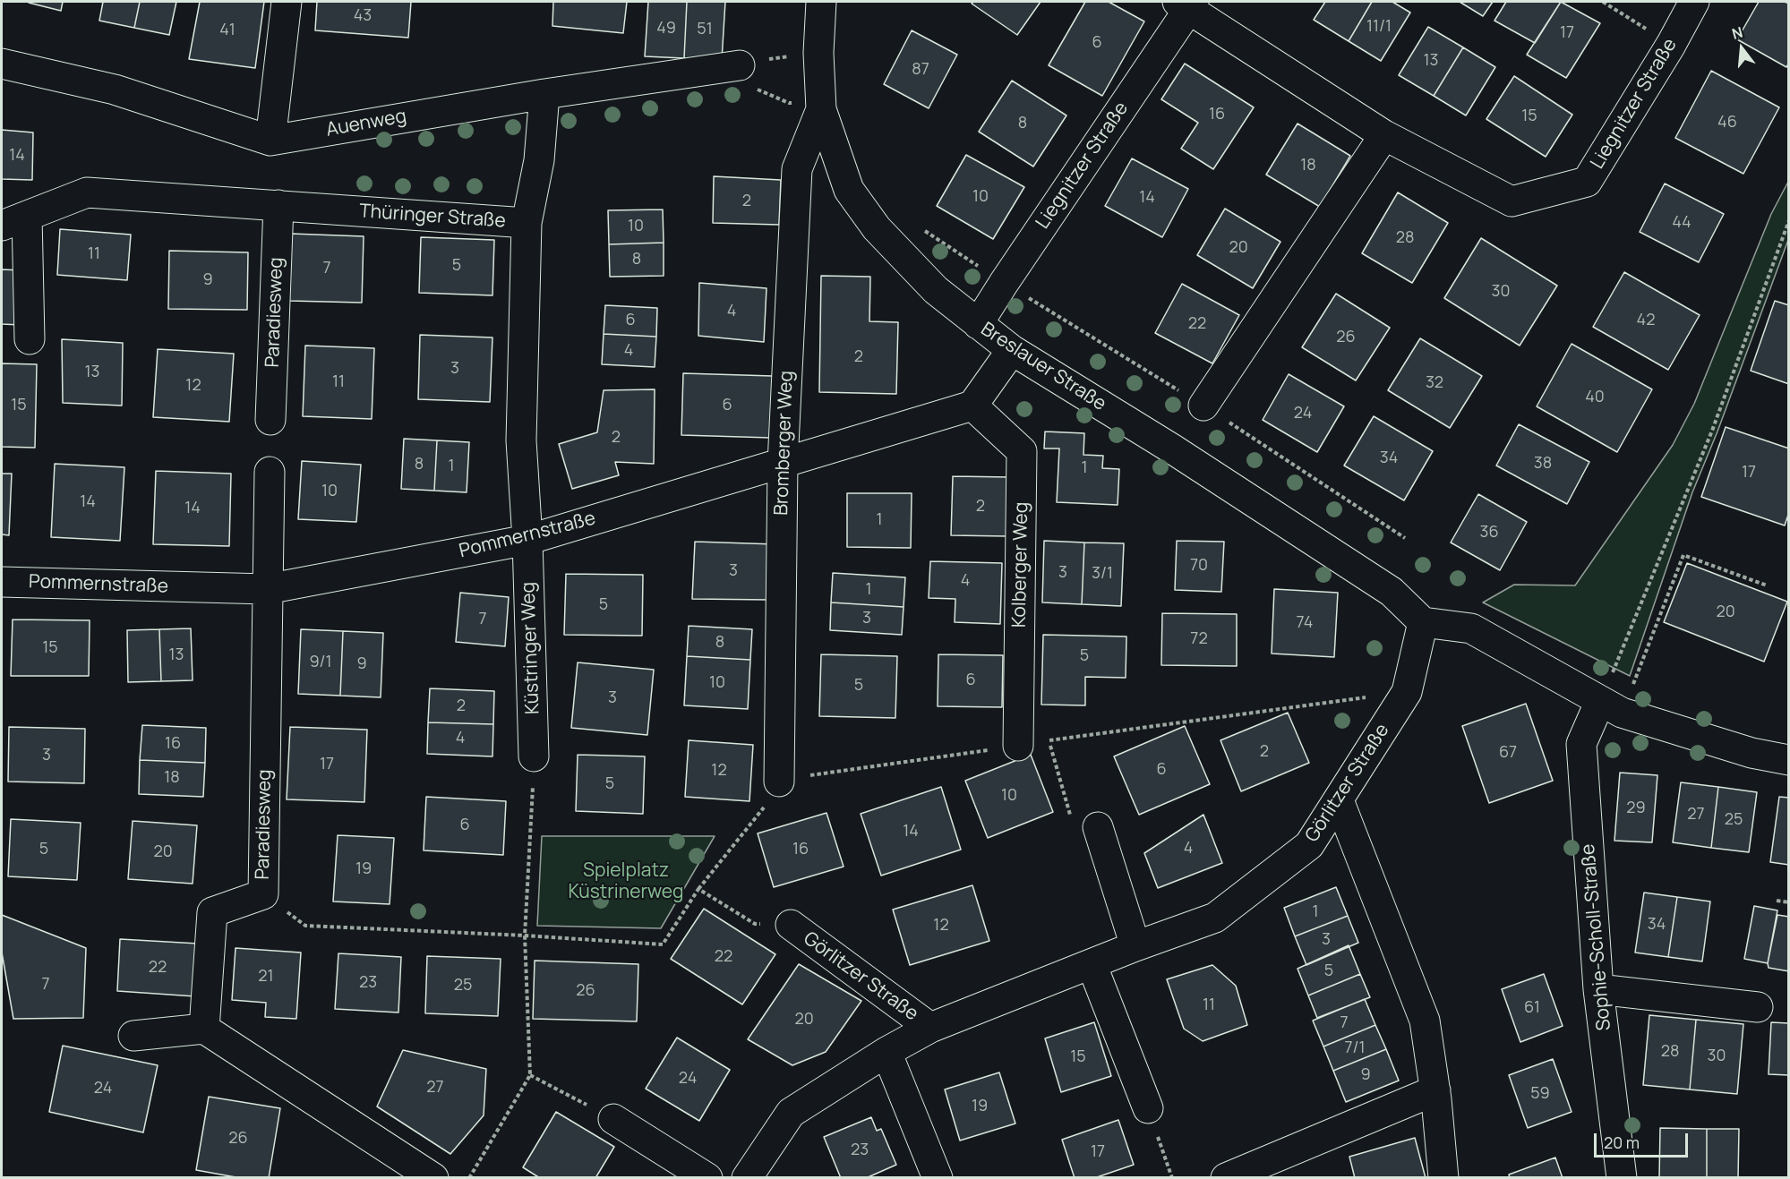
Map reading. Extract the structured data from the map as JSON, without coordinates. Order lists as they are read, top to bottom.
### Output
{
  "streets": {
    "street": [
      "Liegnitzer Straße",
      "Auenweg",
      "Thüringer Straße",
      "Paradiesweg",
      "Breslauer Straße",
      "Bromberger Weg",
      "Pommernstraße",
      "Kolberger Weg",
      "Küstringer Weg",
      "Görlitzer Straße",
      "Sophie-Scholl-Straße"
    ]
  },
  "crossings": [
    ["Liegnitzer Straße", "Breslauer Straße"],
    ["Thüringer Straße", "Paradiesweg"],
    ["Thüringer Straße", "Pommernstraße"],
    ["Thüringer Straße", "Küstringer Weg"],
    ["Paradiesweg", "Pommernstraße"],
    ["Breslauer Straße", "Bromberger Weg"],
    ["Breslauer Straße", "Görlitzer Straße"],
    ["Bromberger Weg", "Pommernstraße"],
    ["Pommernstraße", "Kolberger Weg"],
    ["Pommernstraße", "Küstringer Weg"]
  ],
  "parks": ["Spielplatz Küstrinerweg"],
  "house_numbers": [
    "43",
    "11/1",
    "49",
    "51",
    "41",
    "17",
    "6",
    "13",
    "87",
    "16",
    "15",
    "46",
    "8",
    "14",
    "18",
    "10",
    "14",
    "2",
    "44",
    "10",
    "28",
    "20",
    "11",
    "8",
    "5",
    "7",
    "9",
    "30",
    "4",
    "6",
    "42",
    "22",
    "26",
    "4",
    "2",
    "3",
    "13",
    "11",
    "32",
    "12",
    "40",
    "15",
    "6",
    "24",
    "2",
    "34",
    "38",
    "8",
    "1",
    "1",
    "17",
    "10",
    "14",
    "2",
    "14",
    "1",
    "36",
    "70",
    "3",
    "3",
    "3/1",
    "4",
    "1",
    "5",
    "20",
    "3",
    "7",
    "74",
    "72",
    "8",
    "15",
    "13",
    "5",
    "9/1",
    "9",
    "6",
    "10",
    "5",
    "3",
    "2",
    "4",
    "16",
    "2",
    "67",
    "3",
    "17",
    "6",
    "12",
    "18",
    "5",
    "10",
    "29",
    "27",
    "25",
    "6",
    "14",
    "4",
    "5",
    "16",
    "20",
    "19",
    "1",
    "34",
    "12",
    "3",
    "22",
    "22",
    "5",
    "21",
    "23",
    "7",
    "25",
    "26",
    "11",
    "61",
    "20",
    "7",
    "7/1",
    "28",
    "30",
    "15",
    "9",
    "24",
    "27",
    "24",
    "59",
    "19",
    "26",
    "23",
    "17"
  ],
  "scale_bar": "20 m",
  "north": "top"
}
